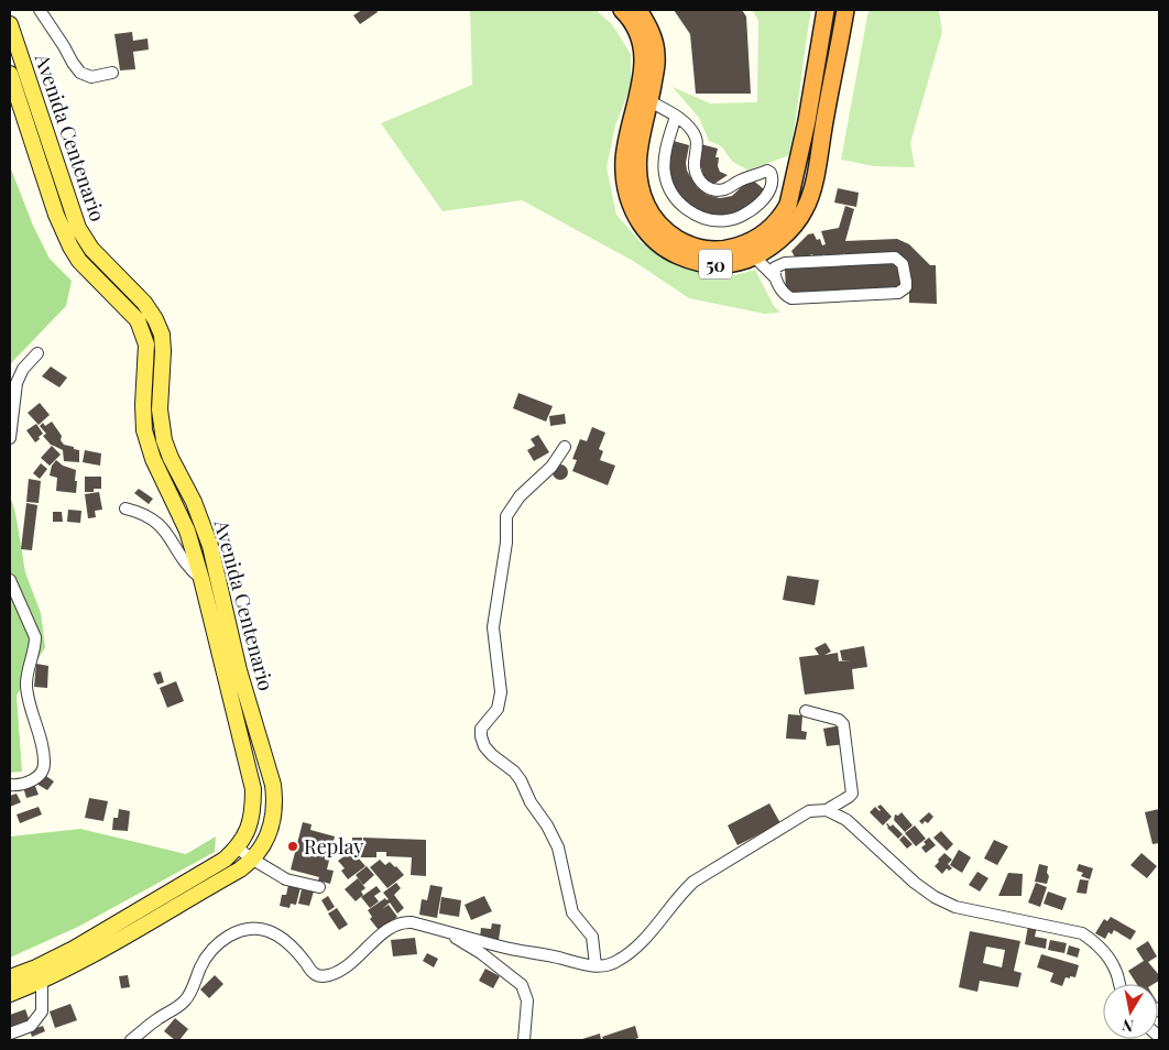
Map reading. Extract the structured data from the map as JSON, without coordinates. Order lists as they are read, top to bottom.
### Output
{
  "streets": {
    "highway": ["50"],
    "main road": ["Avenida Centenario"]
  },
  "places": ["Replay"],
  "north": "bottom"
}
